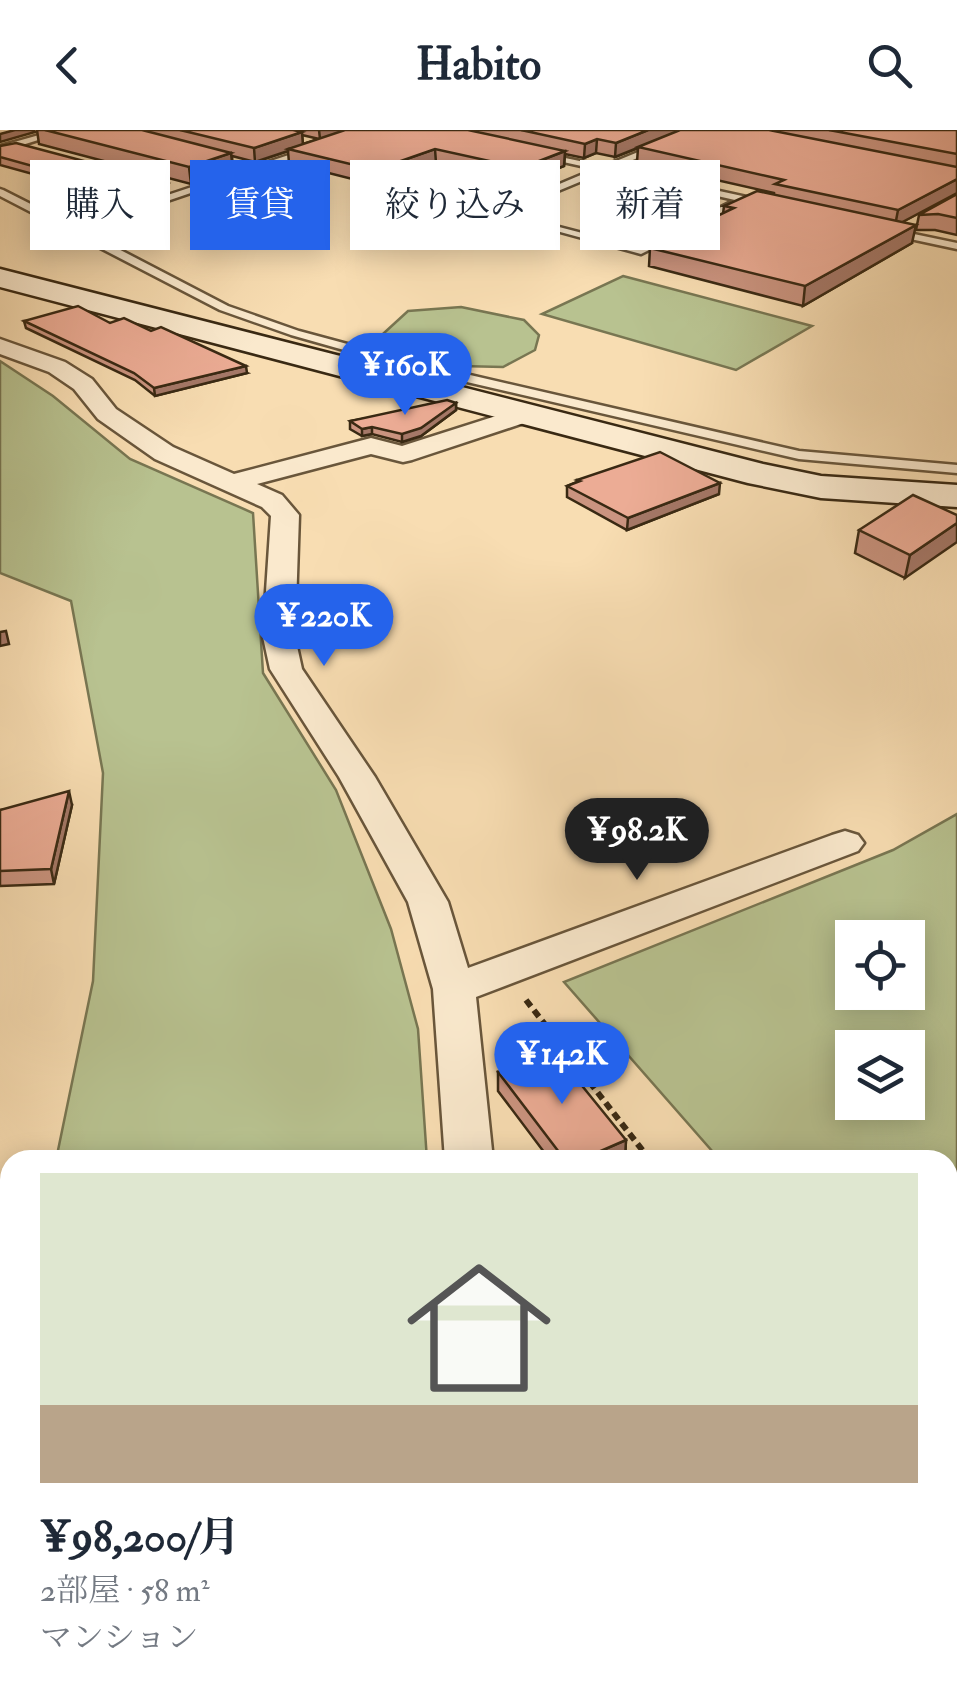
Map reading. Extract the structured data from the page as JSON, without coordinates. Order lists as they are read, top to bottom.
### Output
{
  "page": {
    "header": "Habito",
    "chip": [
      "購入",
      "賃貸",
      "絞り込み",
      "新着"
    ],
    "price": [
      "¥160K",
      "¥220K",
      "¥98.2K",
      "¥142K"
    ],
    "list": [
      {
        "name": "¥98,200/月",
        "note": "2部屋 · 58 m² · マンション"
      }
    ]
  }
}
